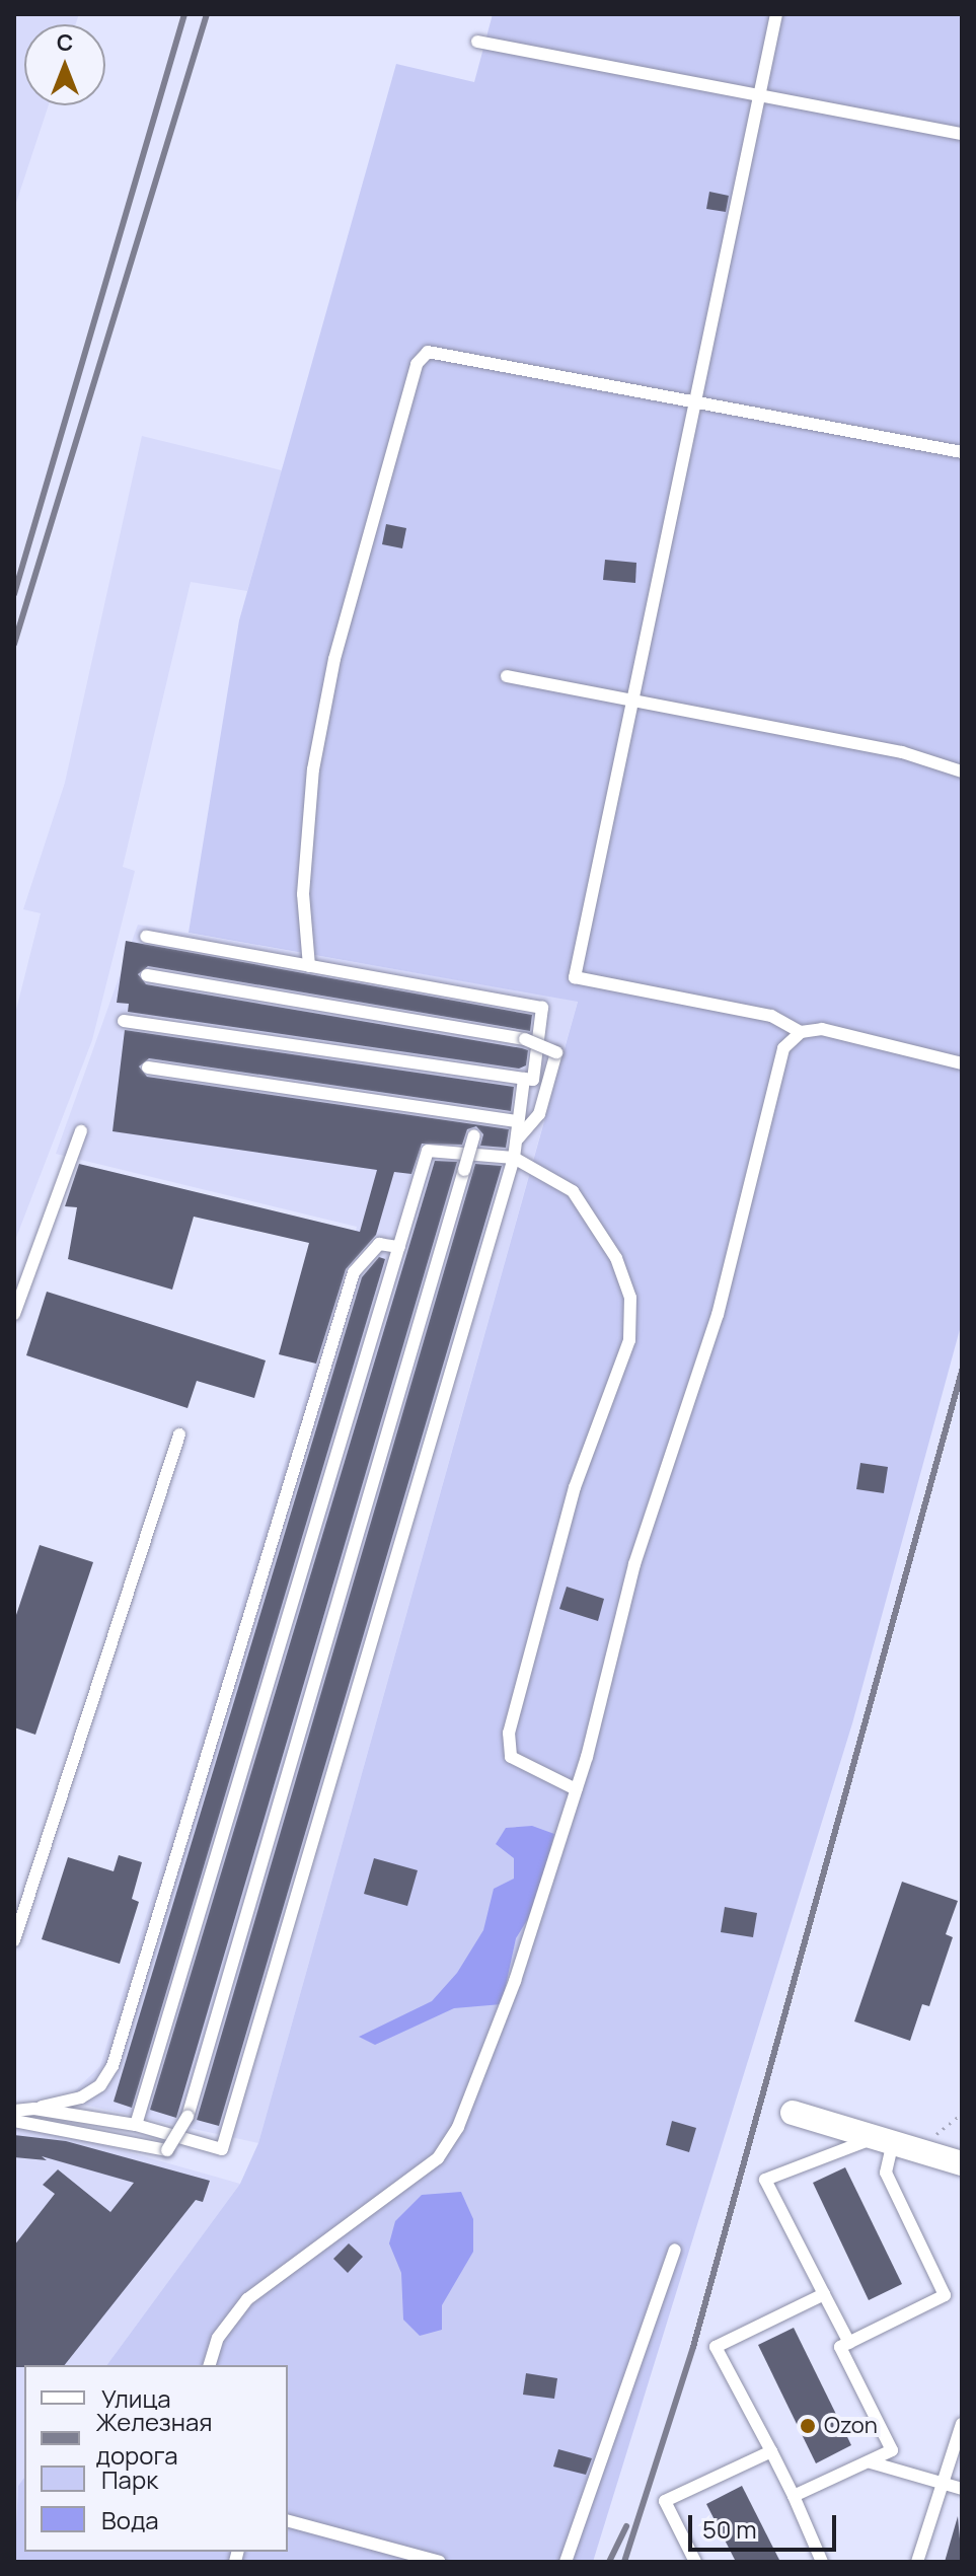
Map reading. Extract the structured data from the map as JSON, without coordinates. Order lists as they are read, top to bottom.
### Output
{
  "places": ["Ozon"],
  "legend": [
    "Улица",
    "Железная дорога",
    "Парк",
    "Вода"
  ],
  "scale_bar": "50 m",
  "north": "top"
}
